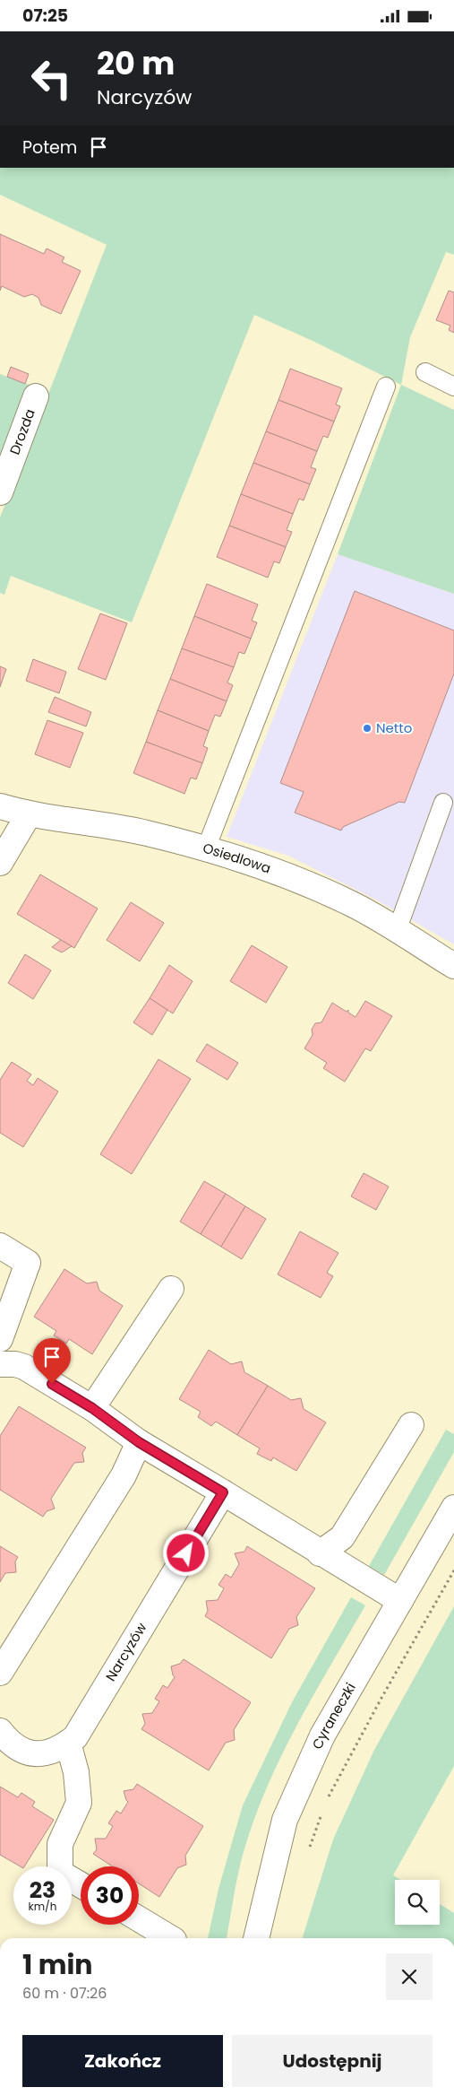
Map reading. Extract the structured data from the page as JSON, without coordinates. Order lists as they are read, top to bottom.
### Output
{
  "streets": {
    "street": [
      "Drozda",
      "Osiedlowa",
      "Narcyzów",
      "Cyraneczki"
    ]
  },
  "places": ["Netto"],
  "page": {
    "status": "07:25",
    "turn": ["20 m", "Narcyzów"],
    "then": "Potem",
    "speed": "23 km/h",
    "limit": "30",
    "heading": ["1 min", "60 m · 07:26"],
    "buttons": ["Zakończ", "Udostępnij"]
  }
}
